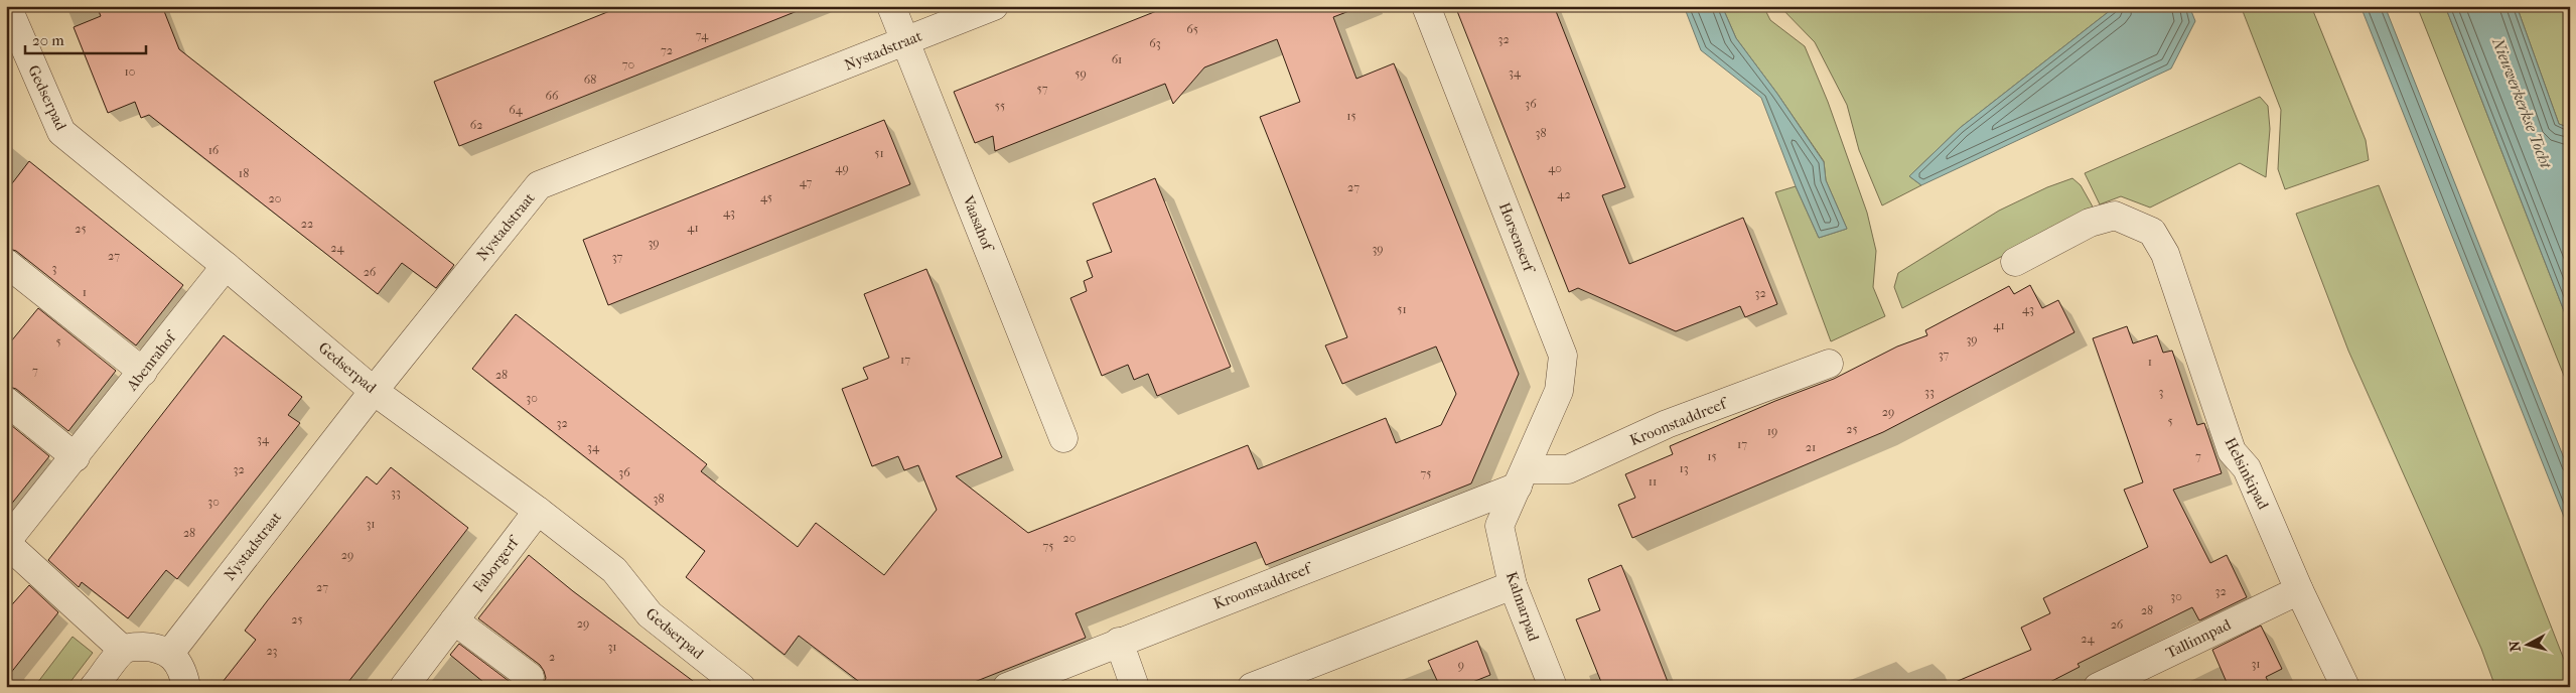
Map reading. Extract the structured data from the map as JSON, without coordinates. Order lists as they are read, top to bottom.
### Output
{
  "streets": {
    "street": [
      "Nystadstraat",
      "Gedserpad",
      "Vaasahof",
      "Horsenserf",
      "Abenrahof",
      "Kroonstaddreef",
      "Helsinkipad",
      "Faborgerf",
      "Kalmarpad",
      "Tallinnpad"
    ]
  },
  "crossings": [
    ["Nystadstraat", "Gedserpad"],
    ["Nystadstraat", "Vaasahof"],
    ["Gedserpad", "Abenrahof"],
    ["Gedserpad", "Faborgerf"],
    ["Horsenserf", "Kroonstaddreef"],
    ["Horsenserf", "Kalmarpad"],
    ["Kroonstaddreef", "Kalmarpad"],
    ["Helsinkipad", "Tallinnpad"]
  ],
  "water": ["Nieuwerkerkse Tocht"],
  "house_numbers": [
    "65",
    "74",
    "32",
    "63",
    "72",
    "61",
    "70",
    "10",
    "34",
    "59",
    "68",
    "57",
    "66",
    "36",
    "55",
    "64",
    "15",
    "62",
    "38",
    "16",
    "51",
    "49",
    "40",
    "18",
    "47",
    "27",
    "42",
    "45",
    "20",
    "43",
    "22",
    "41",
    "25",
    "39",
    "24",
    "39",
    "27",
    "37",
    "3",
    "26",
    "1",
    "32",
    "51",
    "43",
    "41",
    "39",
    "5",
    "37",
    "17",
    "1",
    "7",
    "28",
    "33",
    "3",
    "30",
    "29",
    "5",
    "32",
    "25",
    "19",
    "34",
    "17",
    "34",
    "21",
    "15",
    "7",
    "13",
    "32",
    "36",
    "75",
    "11",
    "33",
    "38",
    "30",
    "31",
    "28",
    "20",
    "75",
    "29",
    "27",
    "32",
    "30",
    "28",
    "25",
    "29",
    "26",
    "24",
    "31",
    "23",
    "2",
    "31",
    "9"
  ],
  "scale_bar": "20 m",
  "north": "left"
}
